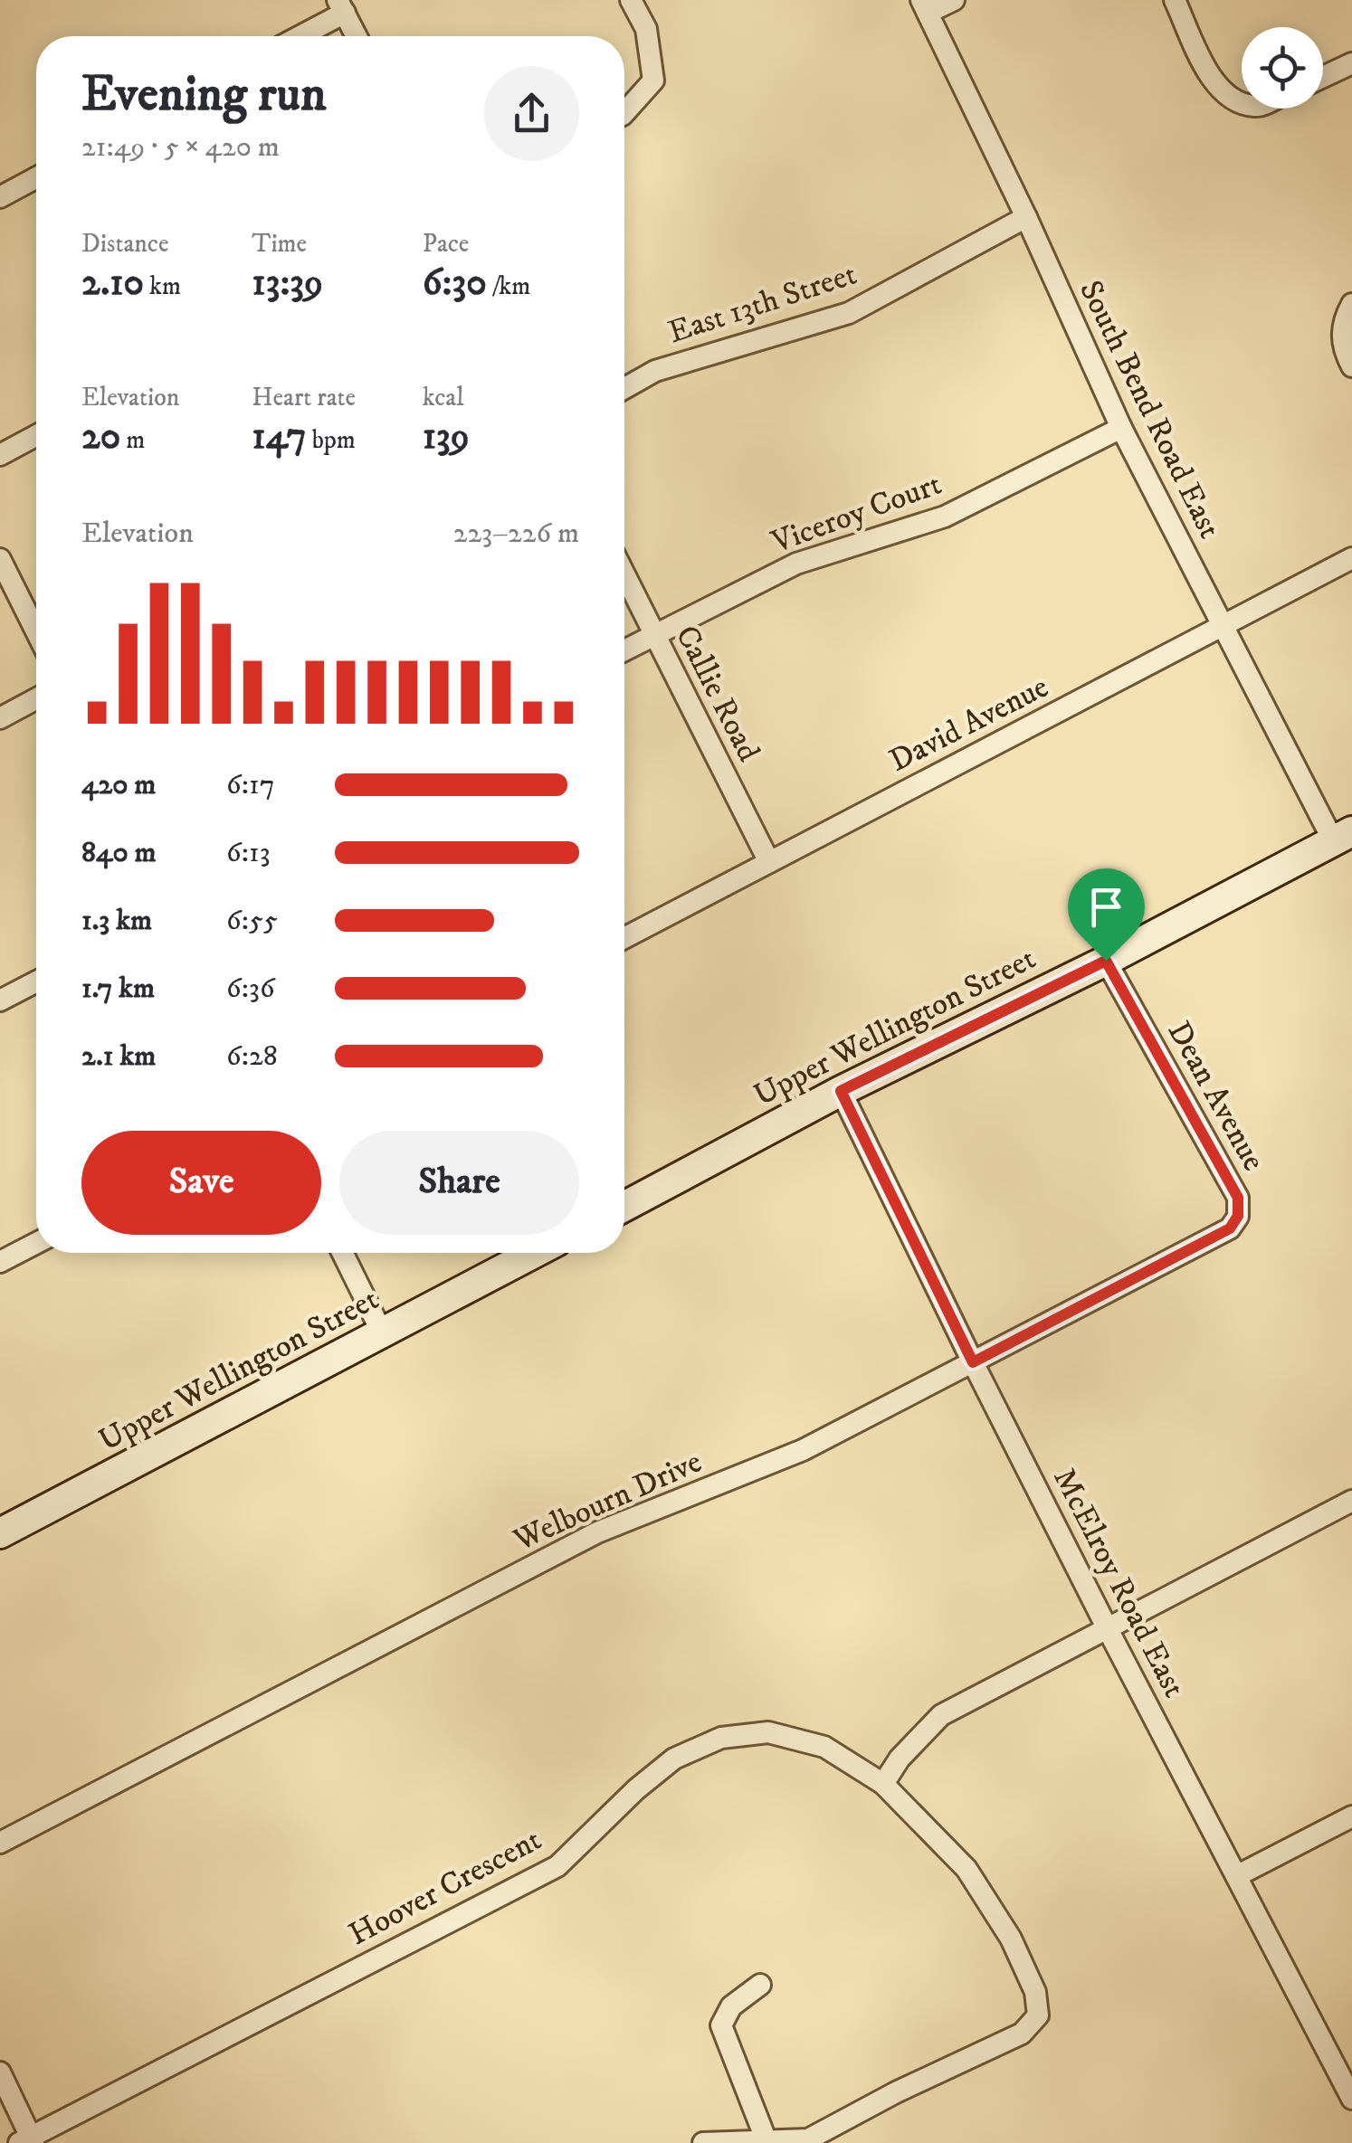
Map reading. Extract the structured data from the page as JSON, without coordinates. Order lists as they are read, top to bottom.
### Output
{
  "streets": {
    "main road": ["Upper Wellington Street"],
    "street": [
      "East 13th Street",
      "South Bend Road East",
      "Viceroy Court",
      "Callie Road",
      "David Avenue",
      "Dean Avenue",
      "Welbourn Drive",
      "McElroy Road East",
      "Hoover Crescent"
    ]
  },
  "crossings": [
    ["East 13th Street", "South Bend Road East"],
    ["South Bend Road East", "Viceroy Court"],
    ["South Bend Road East", "David Avenue"],
    ["South Bend Road East", "Upper Wellington Street"],
    ["Viceroy Court", "Callie Road"],
    ["Callie Road", "David Avenue"],
    ["Upper Wellington Street", "Dean Avenue"],
    ["Upper Wellington Street", "McElroy Road East"],
    ["Dean Avenue", "Welbourn Drive"],
    ["Welbourn Drive", "McElroy Road East"]
  ],
  "page": {
    "heading": ["Evening run", "21:49 · 5 × 420 m"],
    "stats": [
      ["Distance", "2.10 km"],
      ["Time", "13:39"],
      ["Pace", "6:30 /km"],
      ["Elevation", "20 m"],
      ["Heart rate", "147 bpm"],
      ["kcal", "139"]
    ],
    "chart": ["Elevation", "223–226 m"],
    "list": [
      {
        "name": "420 m",
        "note": "6:17"
      },
      {
        "name": "840 m",
        "note": "6:13"
      },
      {
        "name": "1.3 km",
        "note": "6:55"
      },
      {
        "name": "1.7 km",
        "note": "6:36"
      },
      {
        "name": "2.1 km",
        "note": "6:28"
      }
    ],
    "buttons": ["Save", "Share"]
  }
}
